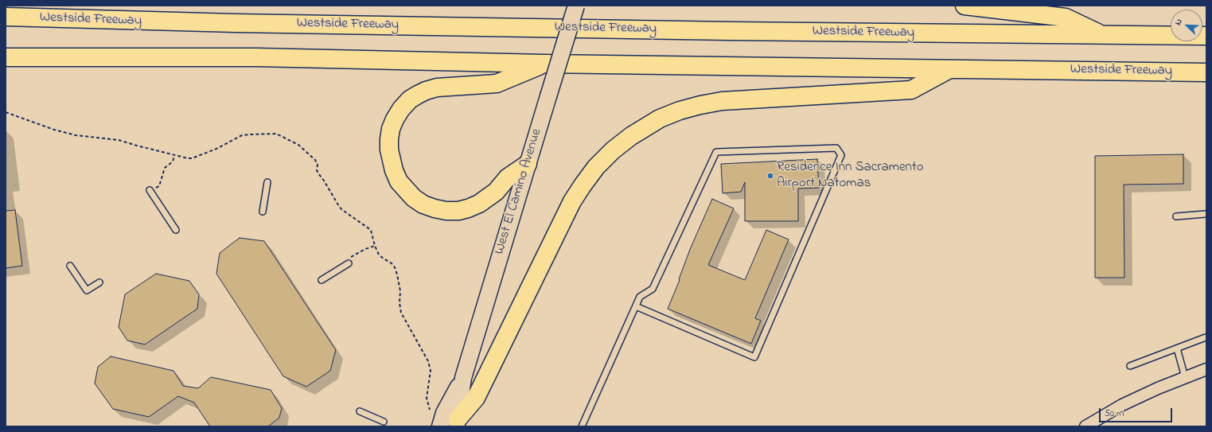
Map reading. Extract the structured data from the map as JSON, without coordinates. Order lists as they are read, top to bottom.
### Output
{
  "streets": {
    "highway": ["Westside Freeway"],
    "main road": ["West El Camino Avenue"]
  },
  "places": ["Residence Inn Sacramento Airport Natomas"],
  "scale_bar": "50 m",
  "north": "top left"
}
